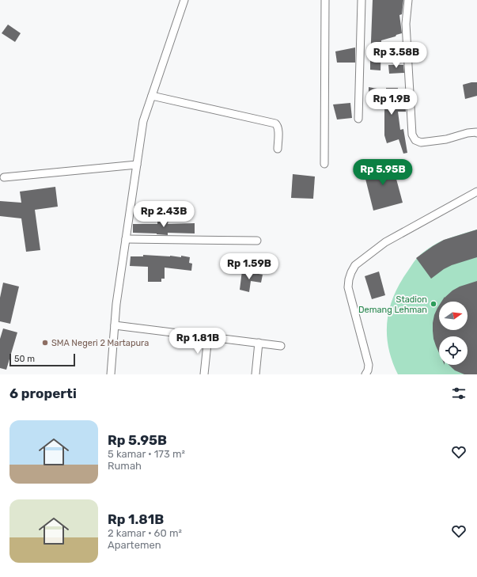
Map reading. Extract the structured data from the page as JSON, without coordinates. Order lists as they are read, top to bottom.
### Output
{
  "places": ["Stadion Demang Lehman", "SMA Negeri 2 Martapura"],
  "scale_bar": "50 m",
  "north": "right",
  "page": {
    "price": [
      "Rp 3.58B",
      "Rp 1.9B",
      "Rp 5.95B",
      "Rp 2.43B",
      "Rp 1.59B",
      "Rp 1.81B"
    ],
    "scale": "50 m",
    "heading": "6 properti",
    "list": [
      {
        "name": "Rp 5.95B",
        "note": "5 kamar · 173 m² · Rumah"
      },
      {
        "name": "Rp 1.81B",
        "note": "2 kamar · 60 m² · Apartemen"
      }
    ]
  }
}
